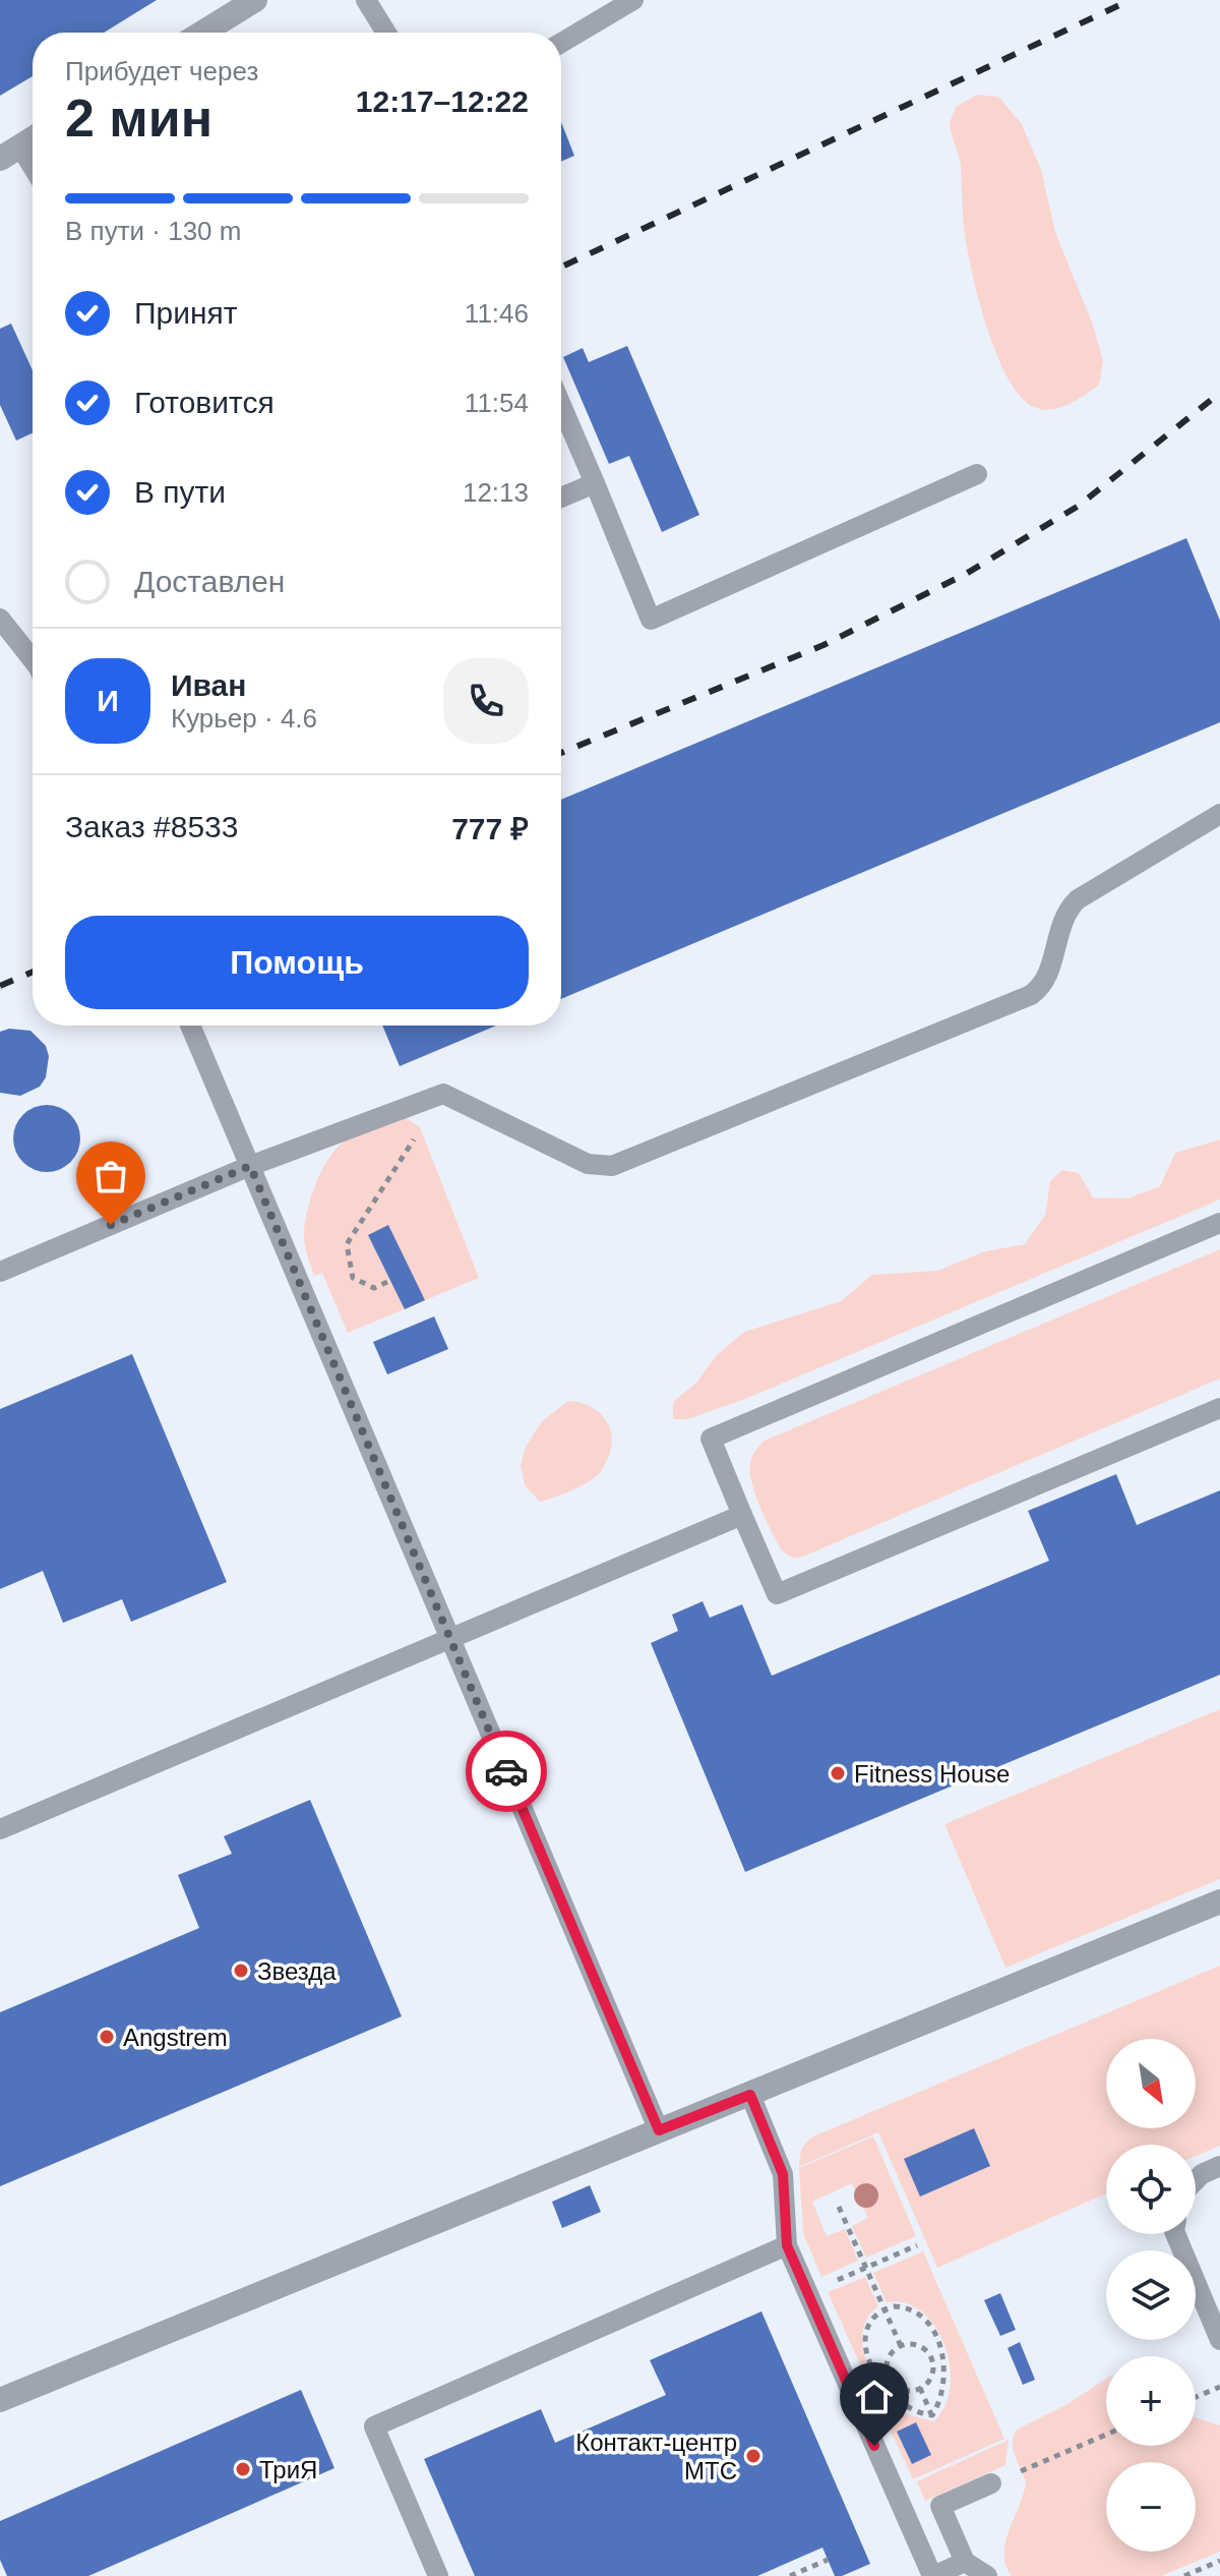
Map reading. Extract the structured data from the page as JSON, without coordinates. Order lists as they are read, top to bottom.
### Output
{
  "places": [
    "Fitness House",
    "Звезда",
    "Angstrem",
    "Контакт-центр МТС",
    "ТриЯ"
  ],
  "north": "bottom right",
  "page": {
    "heading": ["2 мин", "Прибудет через", "12:17–12:22"],
    "panel": [
      "Иван",
      "Курьер · 4.6",
      "Заказ #8533",
      "777 ₽"
    ],
    "bar": "В пути · 130 m",
    "list": [
      ["Принят", "11:46"],
      ["Готовится", "11:54"],
      ["В пути", "12:13"],
      "Доставлен"
    ],
    "round": "И",
    "buttons": "Помощь",
    "map_buttons": ["+", "−"]
  }
}
